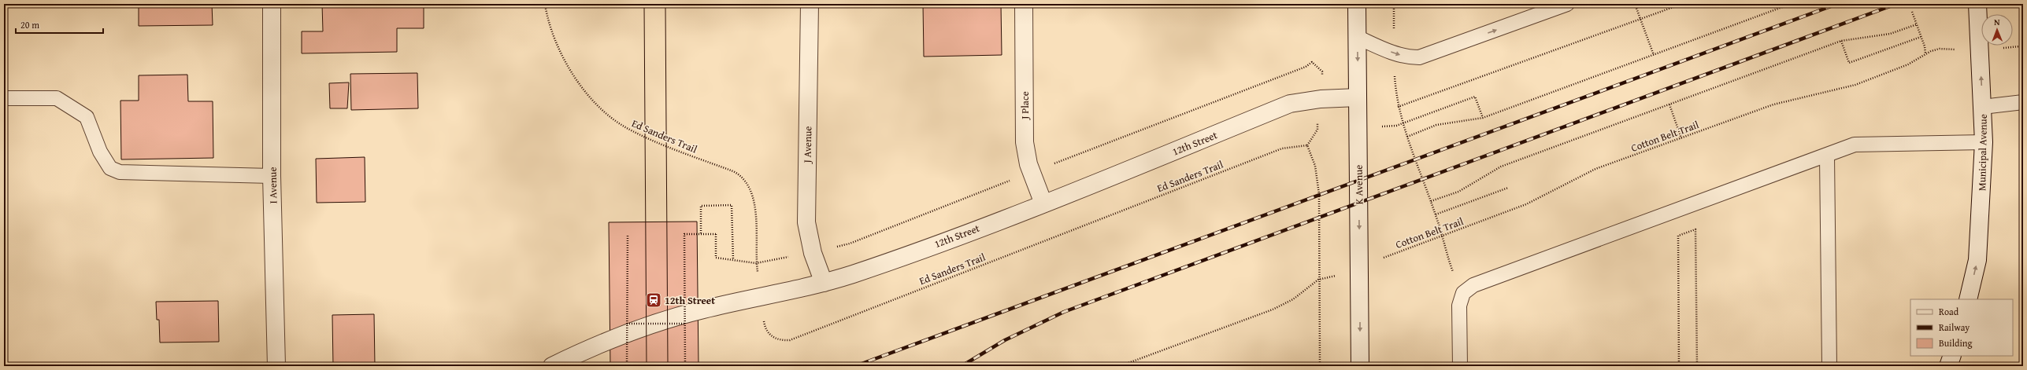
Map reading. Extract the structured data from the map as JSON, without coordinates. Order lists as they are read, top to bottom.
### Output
{
  "streets": {
    "street": [
      "J Place",
      "12th Street",
      "J Avenue",
      "Municipal Avenue",
      "K Avenue",
      "I Avenue"
    ],
    "path": ["Ed Sanders Trail", "Cotton Belt Trail"]
  },
  "crossings": [
    ["J Place", "12th Street"],
    ["12th Street", "J Avenue"],
    ["12th Street", "K Avenue"]
  ],
  "one_way": ["Municipal Avenue", "K Avenue"],
  "places": {
    "station": ["12th Street"]
  },
  "legend": ["Road", "Railway", "Building"],
  "scale_bar": "20 m",
  "north": "top"
}
